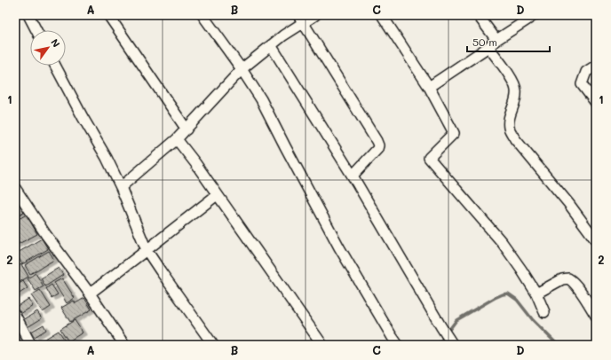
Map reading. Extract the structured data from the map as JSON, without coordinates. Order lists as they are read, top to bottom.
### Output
{
  "scale_bar": "50 m",
  "north": "top right",
  "grid": {
    "columns": [
      "A",
      "B",
      "C",
      "D"
    ],
    "rows": ["1", "2"]
  }
}
